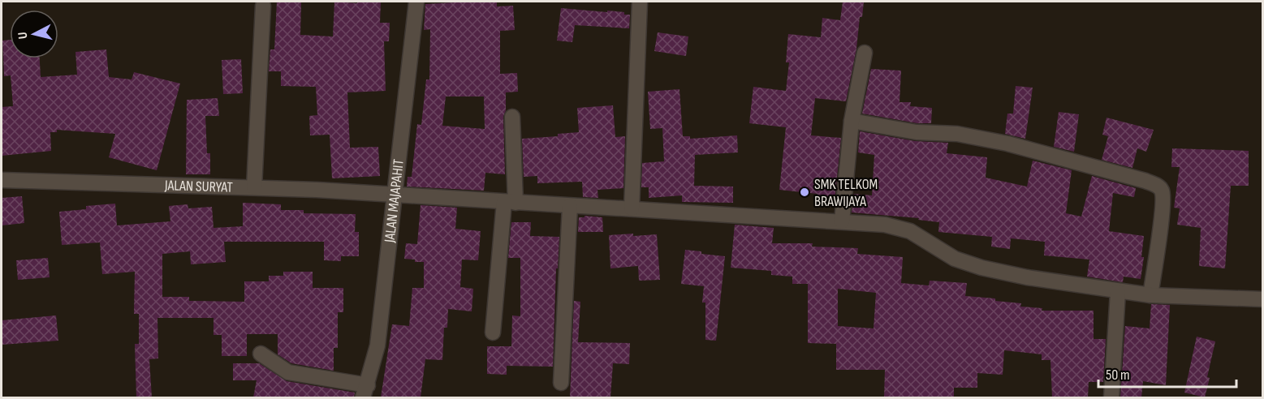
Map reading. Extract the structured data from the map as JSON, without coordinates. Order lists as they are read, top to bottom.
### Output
{
  "streets": {
    "street": ["JALAN SURYAT", "JALAN MAJAPAHIT"]
  },
  "crossings": [
    ["JALAN SURYAT", "JALAN MAJAPAHIT"]
  ],
  "places": ["SMK TELKOM BRAWIJAYA"],
  "scale_bar": "50 m",
  "north": "left"
}
